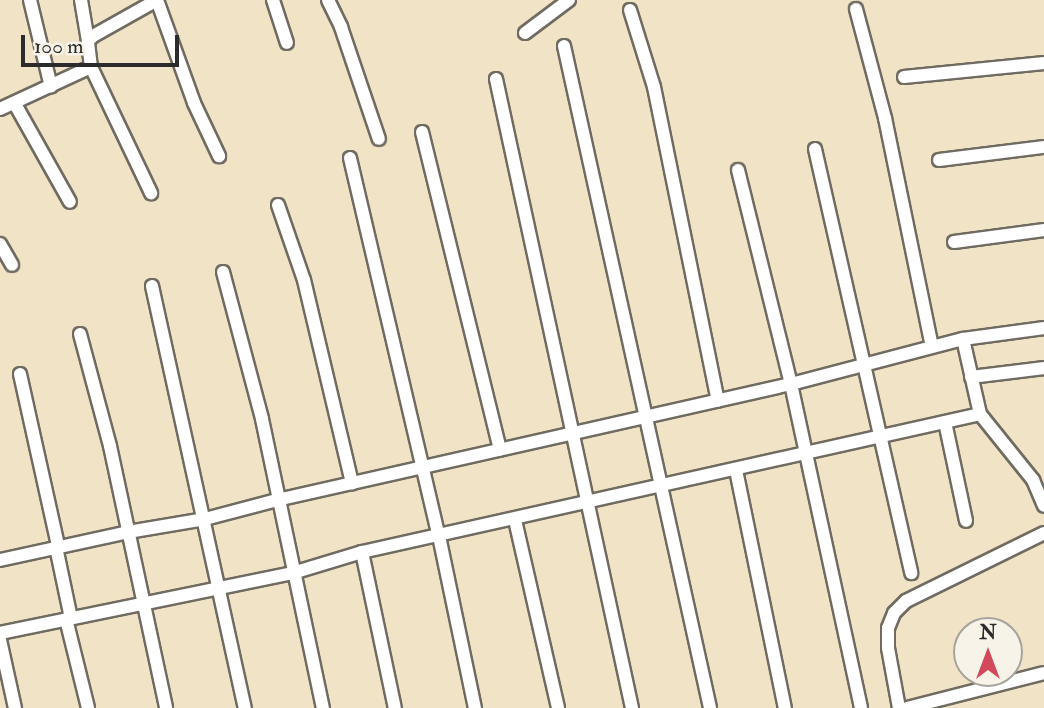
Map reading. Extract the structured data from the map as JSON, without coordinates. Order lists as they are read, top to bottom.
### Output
{
  "scale_bar": "100 m",
  "north": "top"
}
